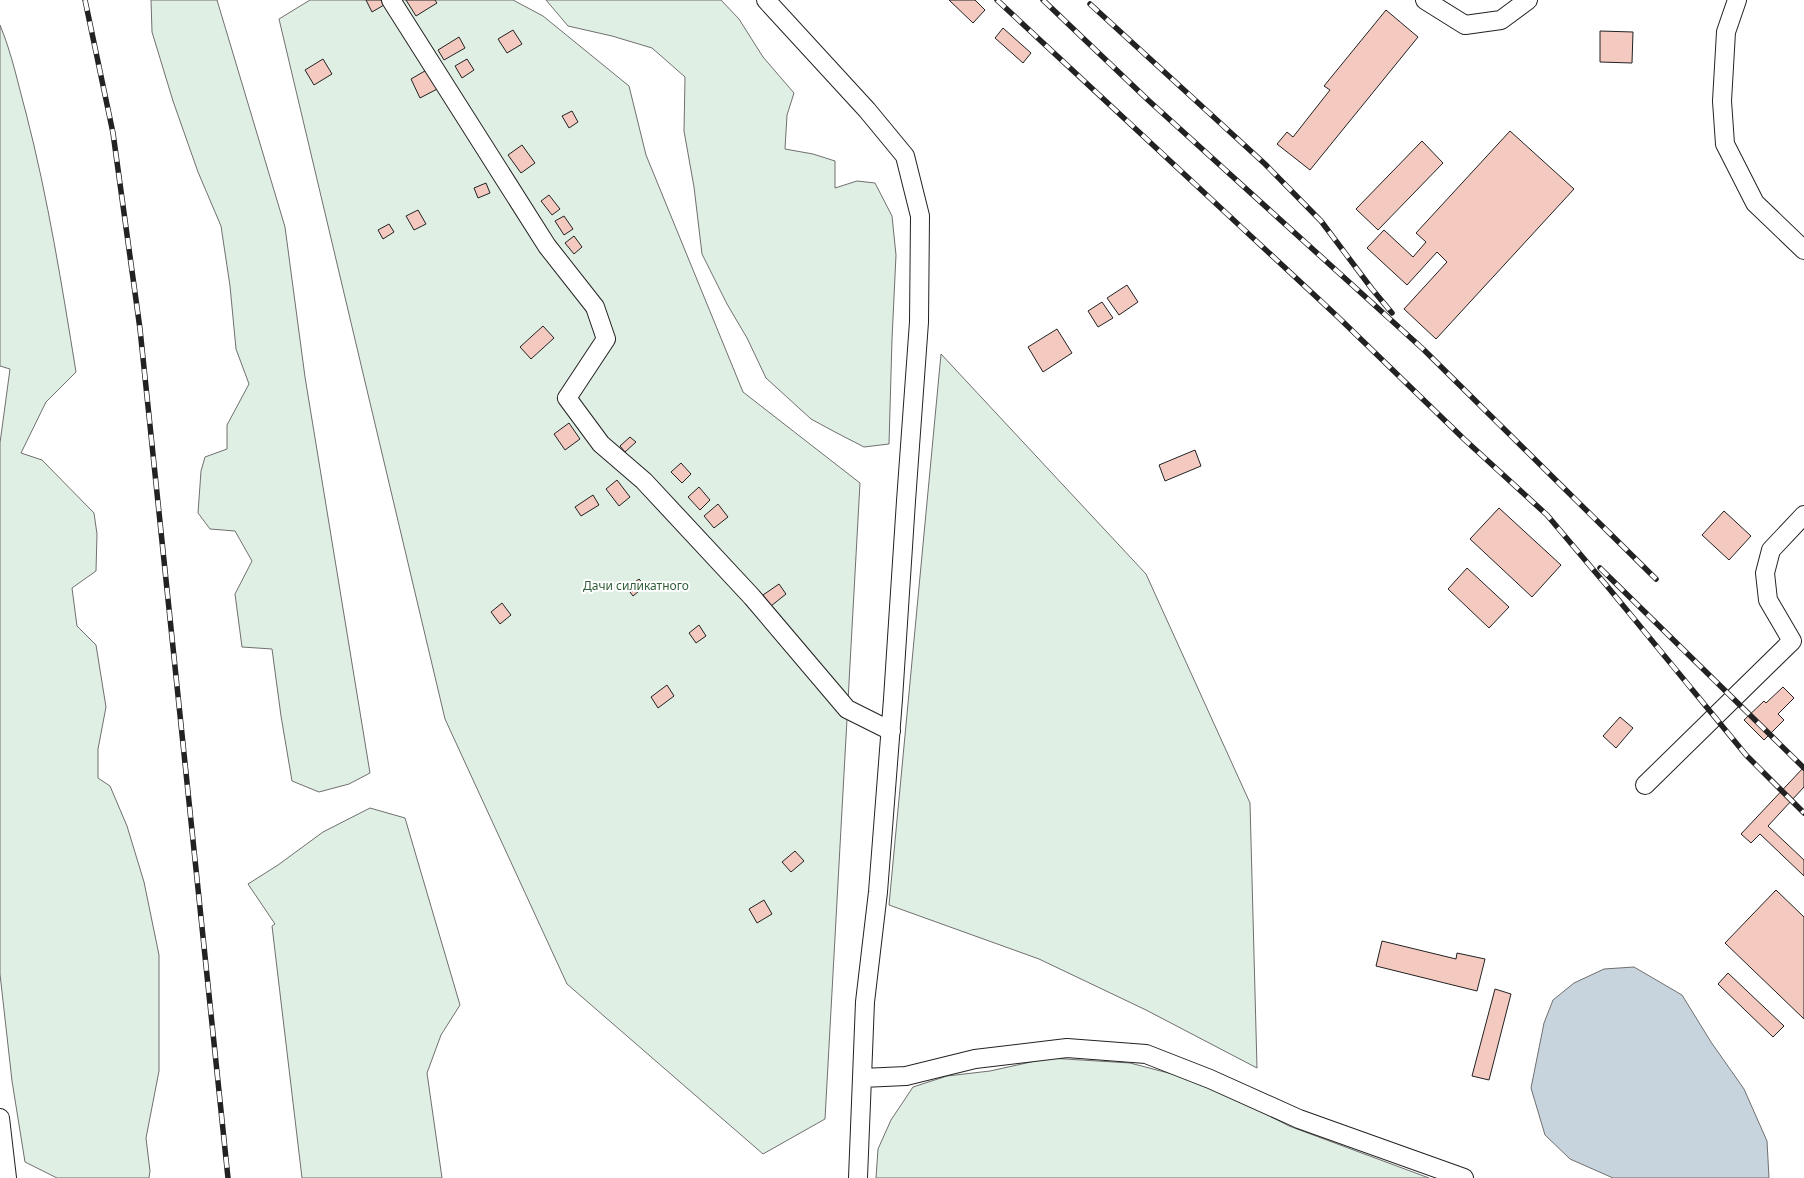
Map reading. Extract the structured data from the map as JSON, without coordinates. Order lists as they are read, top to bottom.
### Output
{
  "parks": ["Дачи силикатного"]
}
